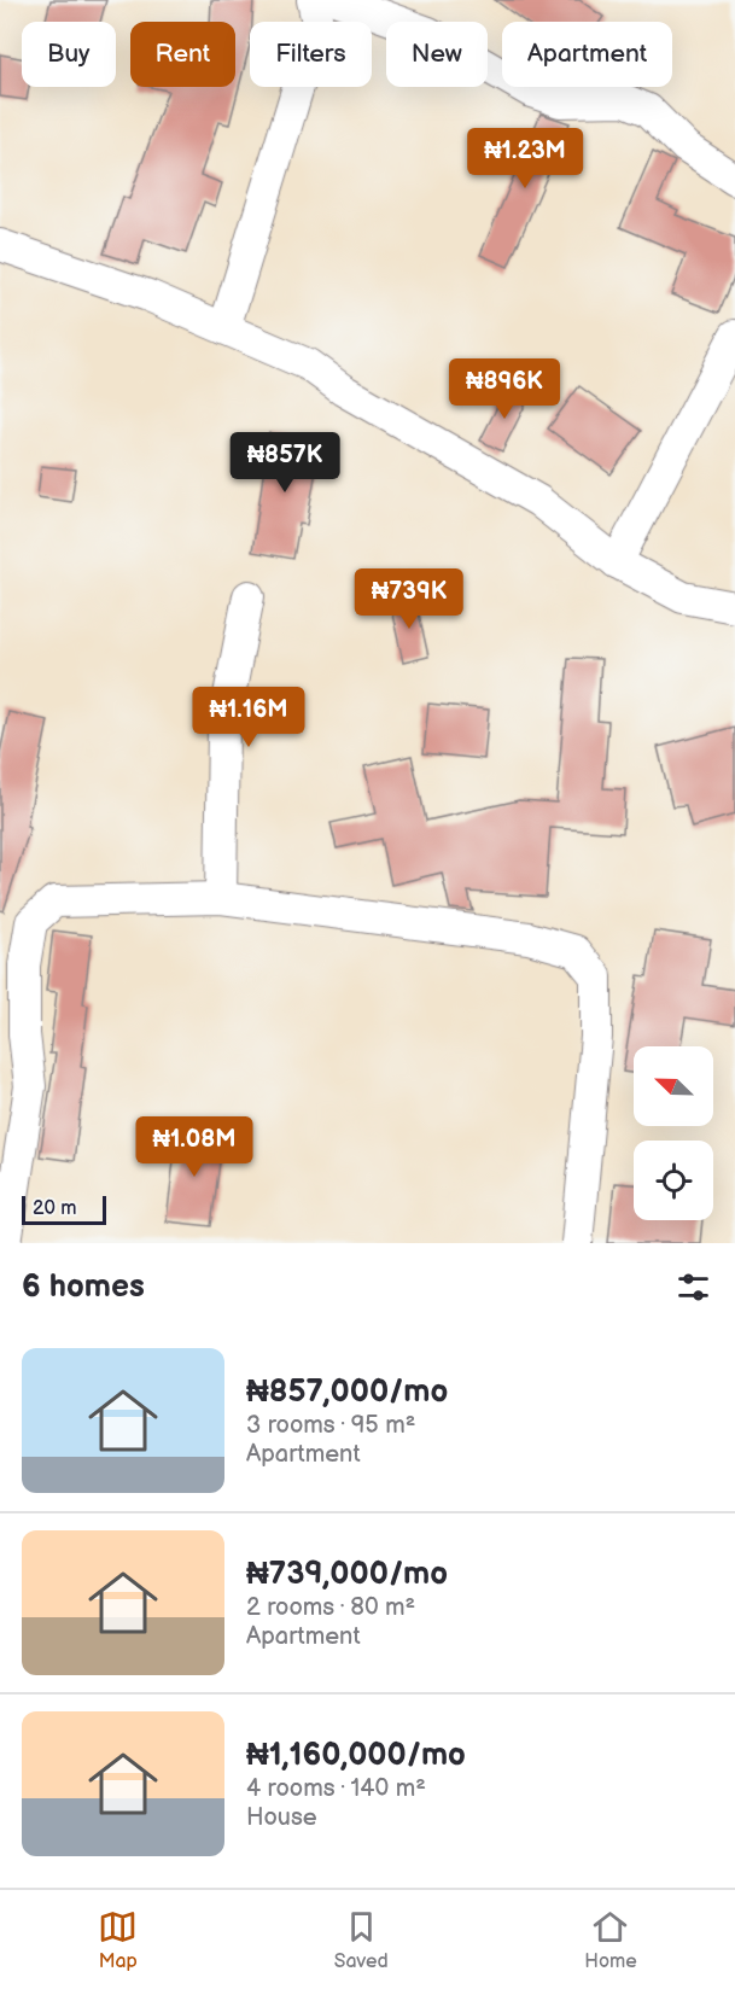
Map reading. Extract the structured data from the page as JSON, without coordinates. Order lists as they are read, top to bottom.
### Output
{
  "scale_bar": "20 m",
  "north": "top left",
  "page": {
    "chip": [
      "Buy",
      "Rent",
      "Filters",
      "New",
      "Apartment"
    ],
    "price": [
      "₦1.23M",
      "₦896K",
      "₦857K",
      "₦739K",
      "₦1.16M",
      "₦1.08M"
    ],
    "scale": "20 m",
    "heading": "6 homes",
    "list": [
      {
        "name": "₦857,000/mo",
        "note": "3 rooms · 95 m² · Apartment"
      },
      {
        "name": "₦739,000/mo",
        "note": "2 rooms · 80 m² · Apartment"
      },
      {
        "name": "₦1,160,000/mo",
        "note": "4 rooms · 140 m² · House"
      }
    ],
    "tabs": ["Map", "Saved", "Home"]
  }
}
